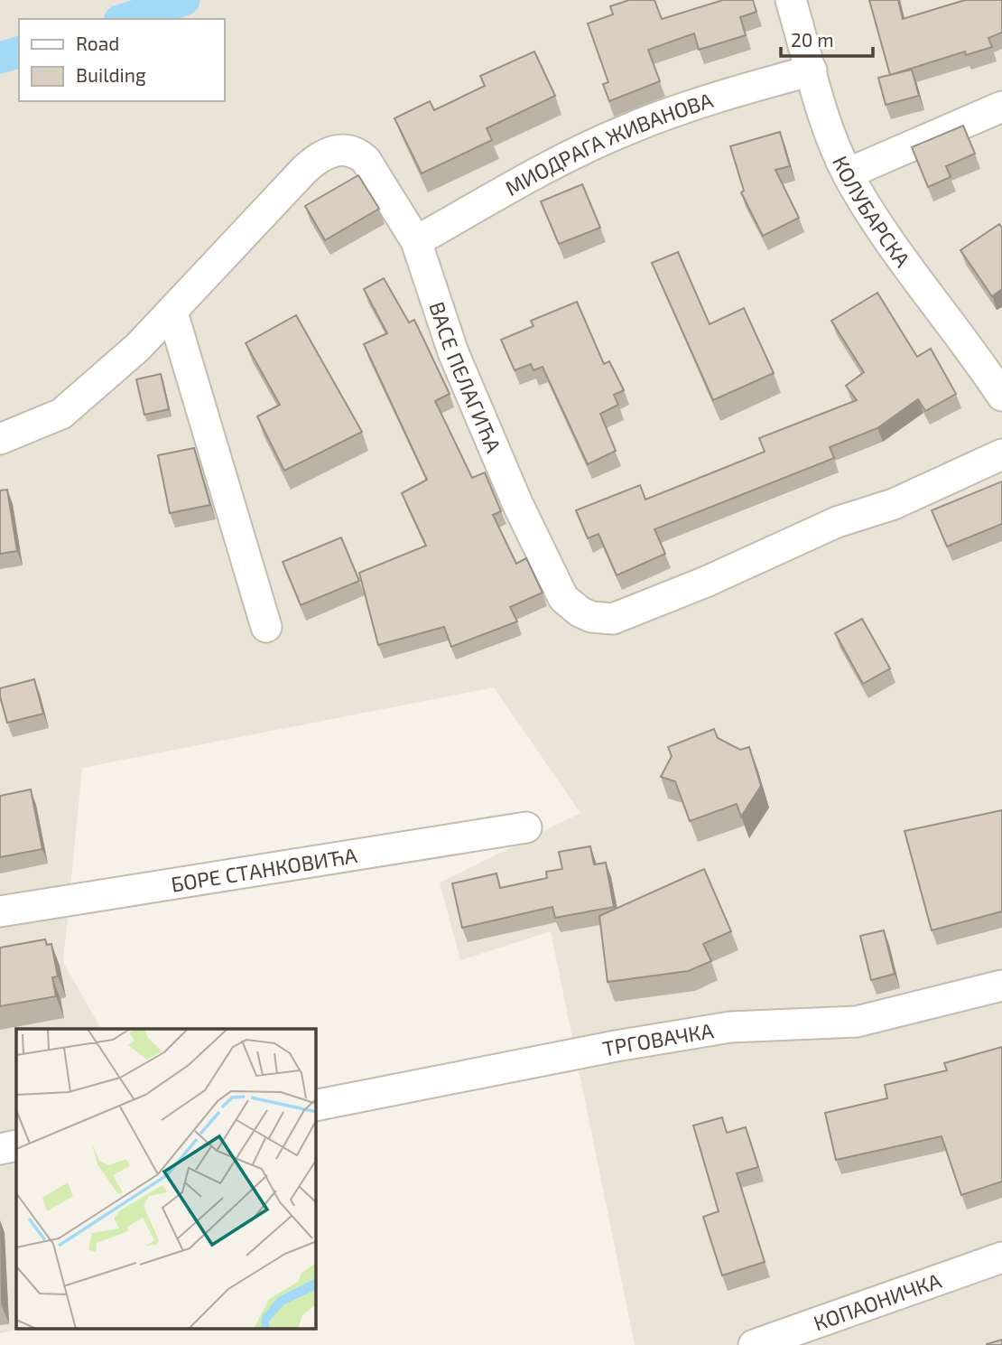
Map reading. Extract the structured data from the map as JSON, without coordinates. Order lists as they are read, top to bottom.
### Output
{
  "streets": {
    "street": [
      "МИОДРАГА ЖИВАНОВА",
      "КОЛУБАРСКА",
      "ВАСЕ ПЕЛАГИЋА",
      "БОРЕ СТАНКОВИЋА",
      "ТРГОВАЧКА",
      "КОПАОНИЧКА"
    ]
  },
  "crossings": [
    ["МИОДРАГА ЖИВАНОВА", "КОЛУБАРСКА"],
    ["МИОДРАГА ЖИВАНОВА", "ВАСЕ ПЕЛАГИЋА"]
  ],
  "legend": ["Road", "Building"],
  "scale_bar": "20 m"
}
